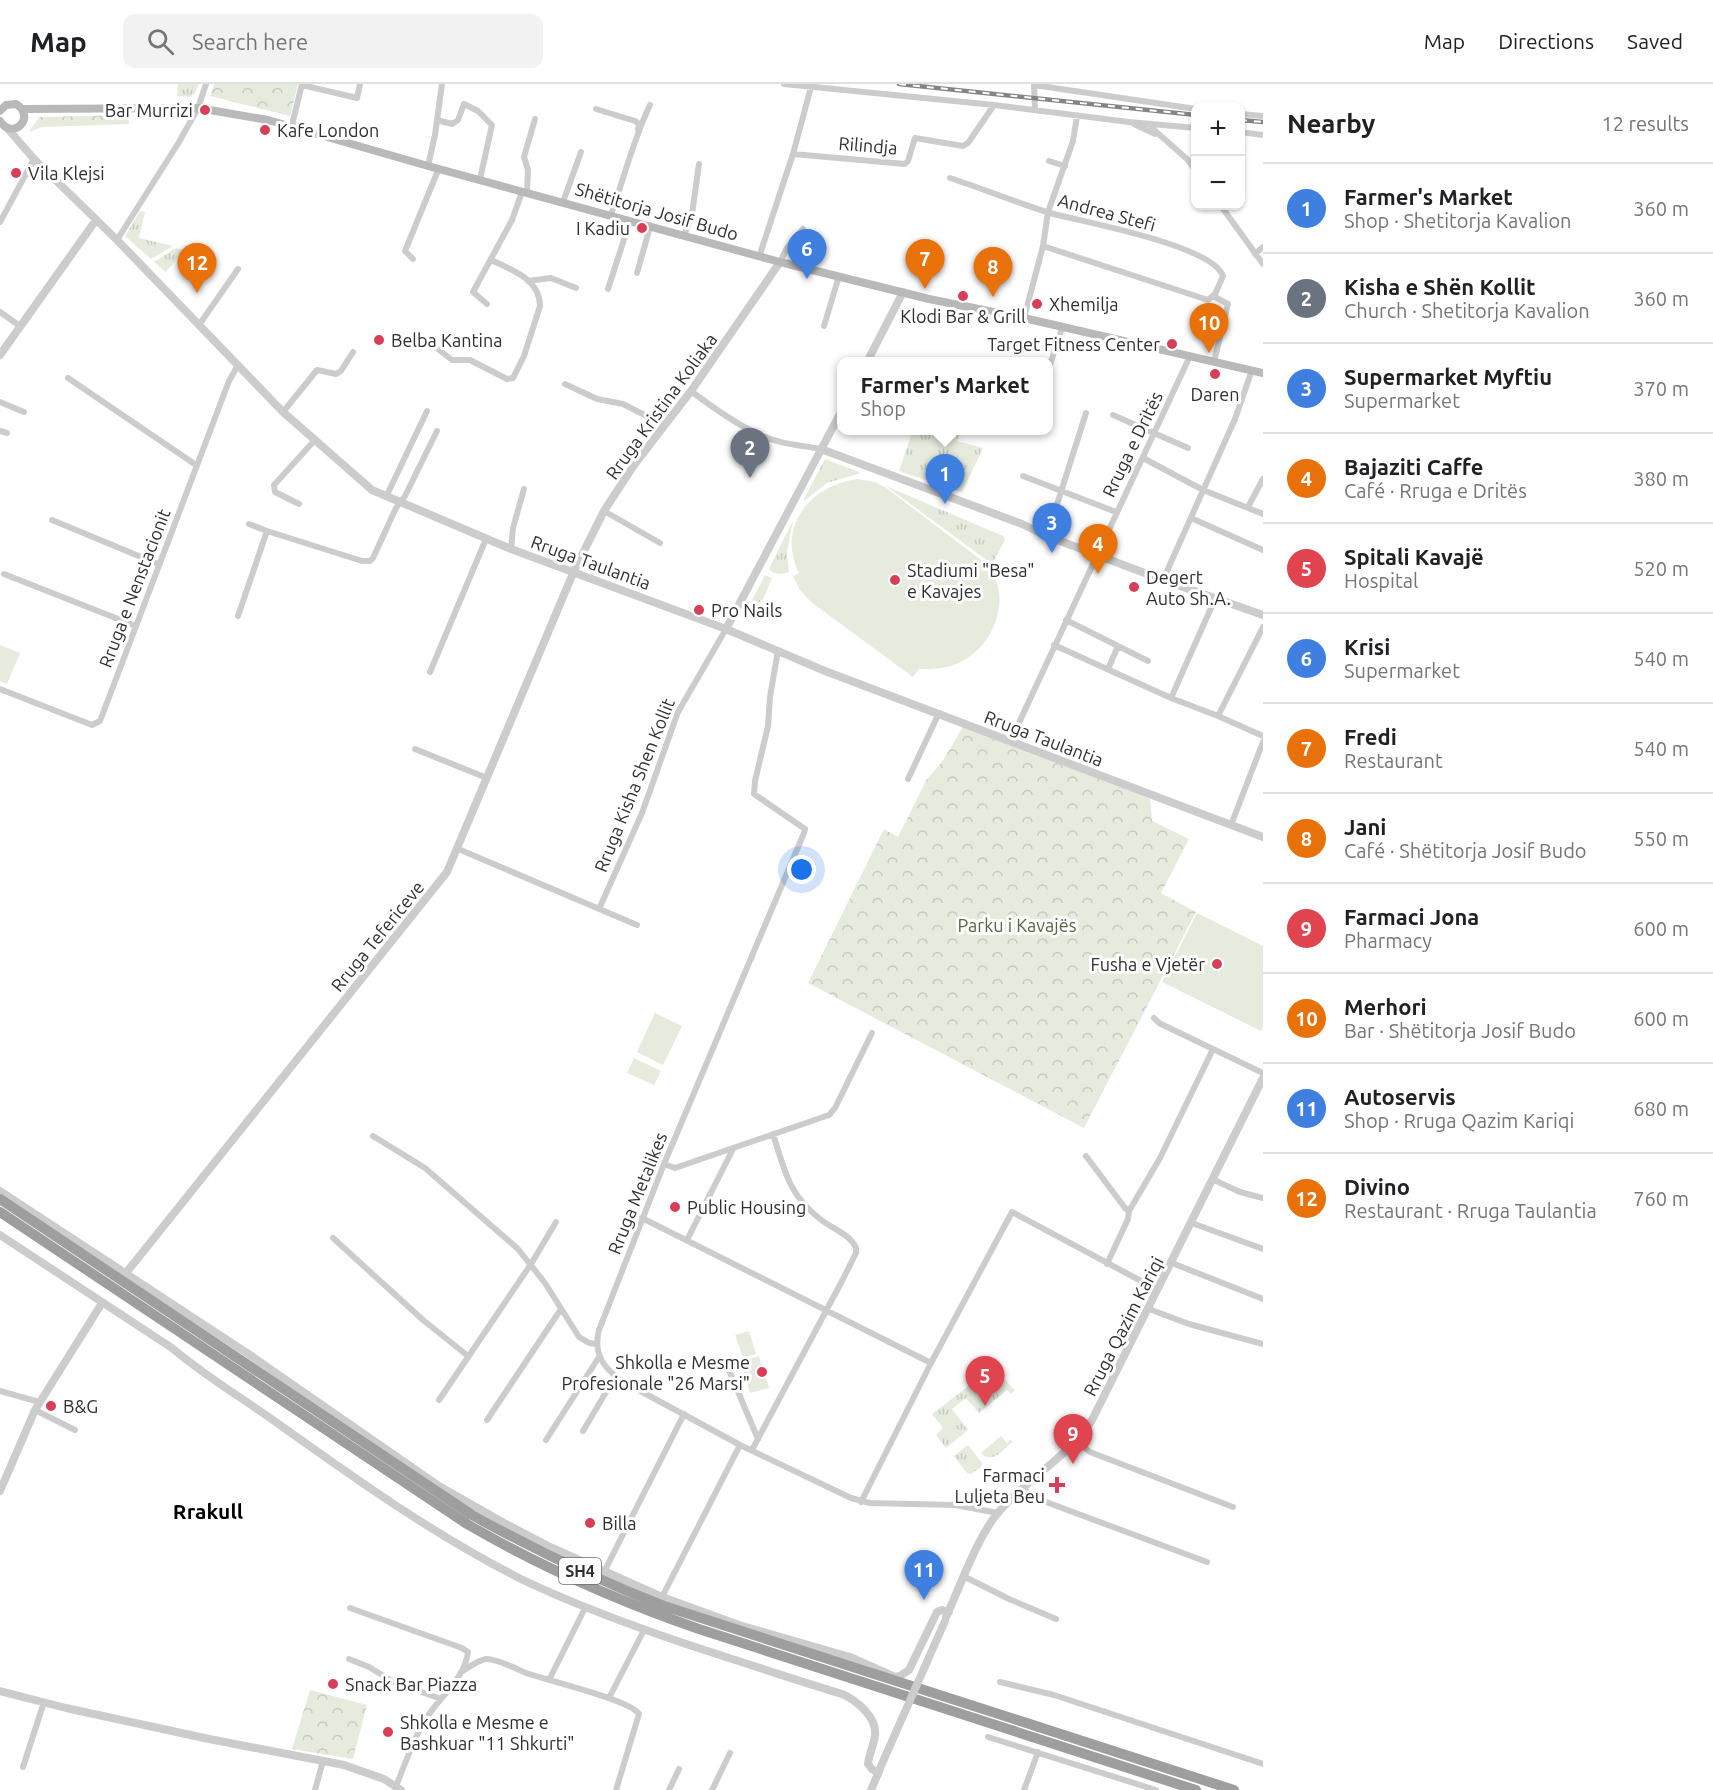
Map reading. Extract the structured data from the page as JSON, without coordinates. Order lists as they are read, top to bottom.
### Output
{
  "streets": {
    "highway": ["SH4"],
    "main road": ["Shëtitorja Josif Budo"],
    "street": [
      "Rilindja",
      "Andrea Stefi",
      "Rruga Kristina Koliaka",
      "Rruga e Dritës",
      "Rruga Taulantia",
      "Rruga e Nenstacionit",
      "Rruga Kisha Shen Kollit",
      "Rruga Tefericeve",
      "Rruga Metalikes",
      "Rruga Qazim Kariqi"
    ]
  },
  "crossings": [
    ["Shëtitorja Josif Budo", "Rruga Kristina Koliaka"],
    ["Shëtitorja Josif Budo", "Rruga e Dritës"],
    ["Rruga Kristina Koliaka", "Rruga Taulantia"],
    ["Rruga Kristina Koliaka", "Rruga Tefericeve"],
    ["Rruga e Dritës", "Rruga Taulantia"],
    ["Rruga Taulantia", "Rruga e Nenstacionit"],
    ["Rruga Taulantia", "Rruga Kisha Shen Kollit"],
    ["Rruga Taulantia", "Rruga Tefericeve"],
    ["Rruga Taulantia", "Rruga Metalikes"],
    ["Rruga Metalikes", "Rruga Qazim Kariqi"]
  ],
  "districts": ["Rrakull"],
  "parks": ["Parku i Kavajës"],
  "places": {
    "other": [
      "Bar Murrizi",
      "Kafe London",
      "Vila Klejsi",
      "I Kadiu",
      "Klodi Bar & Grill",
      "Xhemilja",
      "Belba Kantina",
      "Target Fitness Center",
      "Daren",
      "Stadiumi \"Besa\" e Kavajes",
      "Degert Auto Sh.A.",
      "Pro Nails",
      "Fusha e Vjetër",
      "Public Housing",
      "Shkolla e Mesme Profesionale \"26 Marsi\"",
      "B&G",
      "Billa",
      "Snack Bar Piazza",
      "Shkolla e Mesme e Bashkuar \"11 Shkurti\""
    ],
    "health": ["Farmaci Luljeta Beu"]
  },
  "page": {
    "header": "Map",
    "search": "Search here",
    "nav": ["Map", "Directions", "Saved"],
    "heading": ["Nearby", "12 results"],
    "map_buttons": ["+", "−"],
    "list": [
      {
        "mark": "1",
        "name": "Farmer's Market",
        "note": "Shop · Shetitorja Kavalion",
        "value": "360 m"
      },
      {
        "mark": "2",
        "name": "Kisha e Shën Kollit",
        "note": "Church · Shetitorja Kavalion",
        "value": "360 m"
      },
      {
        "mark": "3",
        "name": "Supermarket Myftiu",
        "note": "Supermarket",
        "value": "370 m"
      },
      {
        "mark": "4",
        "name": "Bajaziti Caffe",
        "note": "Café · Rruga e Dritës",
        "value": "380 m"
      },
      {
        "mark": "5",
        "name": "Spitali Kavajë",
        "note": "Hospital",
        "value": "520 m"
      },
      {
        "mark": "6",
        "name": "Krisi",
        "note": "Supermarket",
        "value": "540 m"
      },
      {
        "mark": "7",
        "name": "Fredi",
        "note": "Restaurant",
        "value": "540 m"
      },
      {
        "mark": "8",
        "name": "Jani",
        "note": "Café · Shëtitorja Josif Budo",
        "value": "550 m"
      },
      {
        "mark": "9",
        "name": "Farmaci Jona",
        "note": "Pharmacy",
        "value": "600 m"
      },
      {
        "mark": "10",
        "name": "Merhori",
        "note": "Bar · Shëtitorja Josif Budo",
        "value": "600 m"
      },
      {
        "mark": "11",
        "name": "Autoservis",
        "note": "Shop · Rruga Qazim Kariqi",
        "value": "680 m"
      },
      {
        "mark": "12",
        "name": "Divino",
        "note": "Restaurant · Rruga Taulantia",
        "value": "760 m"
      }
    ],
    "pins": [
      "6",
      "7",
      "12",
      "8",
      "10",
      "2",
      "1",
      "3",
      "4",
      "5",
      "9",
      "11"
    ],
    "popup": ["Farmer's Market", "Shop"]
  }
}
